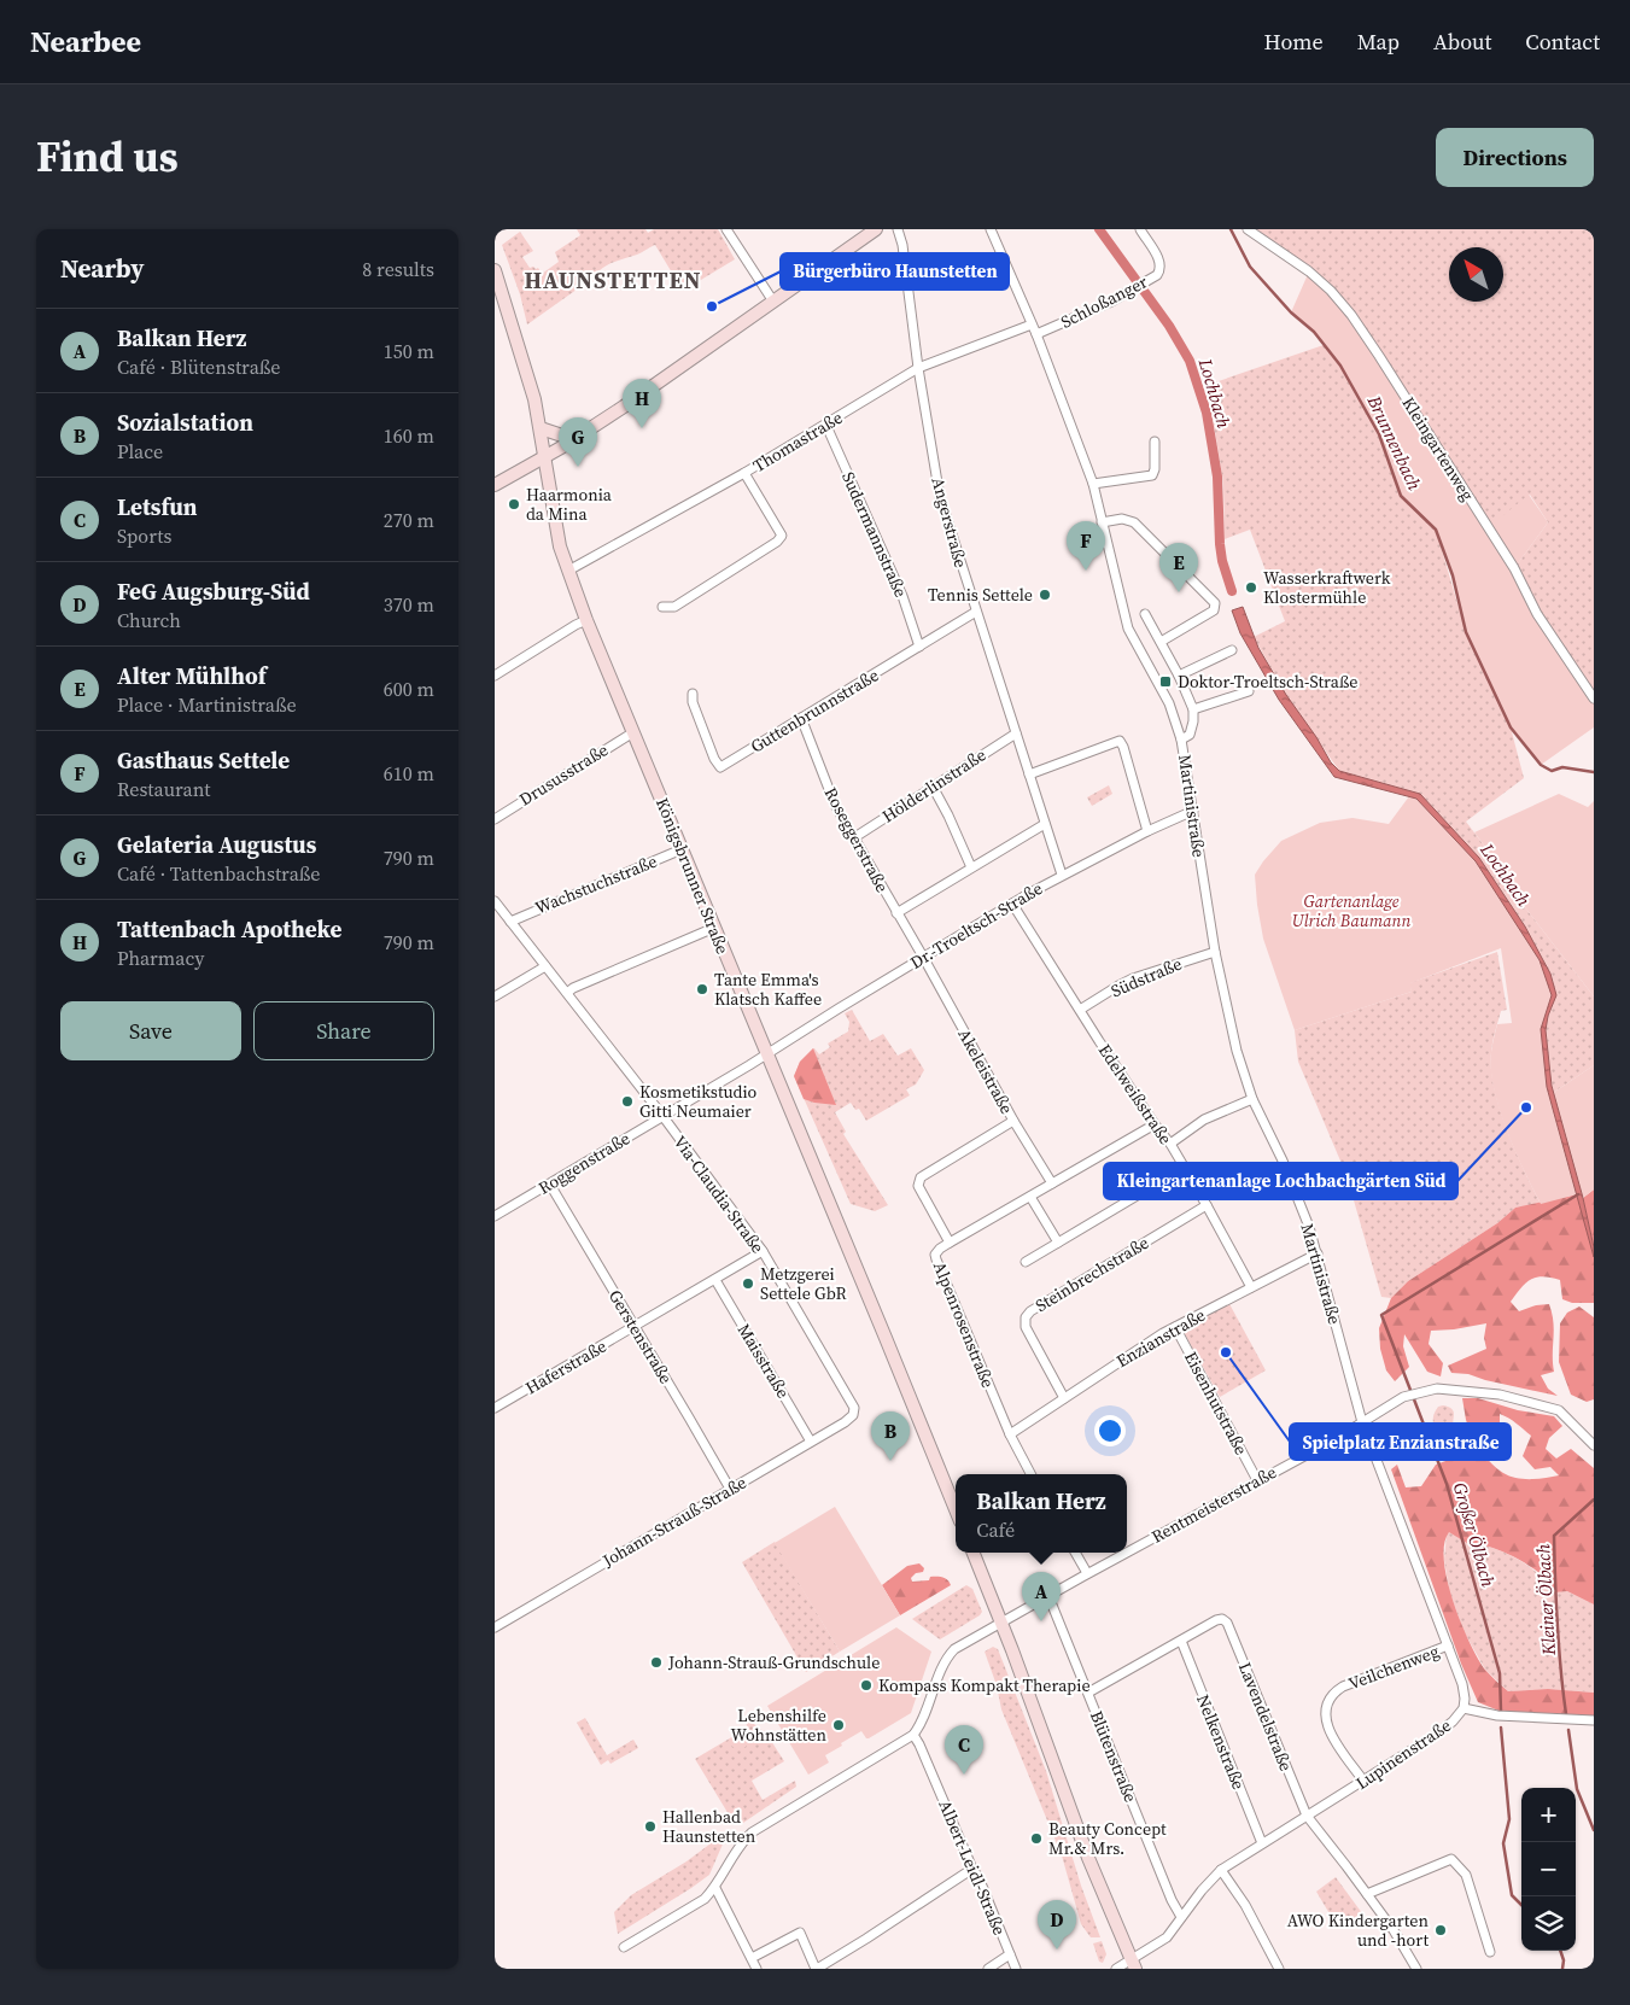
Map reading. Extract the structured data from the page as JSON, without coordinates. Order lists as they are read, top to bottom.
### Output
{
  "streets": {
    "main road": ["Königsbrunner Straße"],
    "street": [
      "Schloßanger",
      "Thomastraße",
      "Kleingartenweg",
      "Angerstraße",
      "Sudermannstraße",
      "Guttenbrunnstraße",
      "Drususstraße",
      "Hölderlinstraße",
      "Martinistraße",
      "Roseggerstraße",
      "Wachstuchstraße",
      "Dr.-Troeltsch-Straße",
      "Südstraße",
      "Akeleistraße",
      "Edelweißstraße",
      "Roggenstraße",
      "Via-Claudia-Straße",
      "Steinbrechstraße",
      "Alpenrosenstraße",
      "Gerstenstraße",
      "Enzianstraße",
      "Maisstraße",
      "Haferstraße",
      "Eisenhutstraße",
      "Rentmeisterstraße",
      "Johann-Strauß-Straße",
      "Veilchenweg",
      "Lavendelstraße",
      "Nelkenstraße",
      "Lupinenstraße",
      "Blütenstraße",
      "Albert-Leidl-Straße"
    ]
  },
  "crossings": [
    ["Schloßanger", "Martinistraße"],
    ["Thomastraße", "Angerstraße"],
    ["Thomastraße", "Sudermannstraße"],
    ["Thomastraße", "Martinistraße"],
    ["Thomastraße", "Königsbrunner Straße"],
    ["Angerstraße", "Guttenbrunnstraße"],
    ["Angerstraße", "Hölderlinstraße"],
    ["Angerstraße", "Dr.-Troeltsch-Straße"],
    ["Sudermannstraße", "Guttenbrunnstraße"],
    ["Guttenbrunnstraße", "Roseggerstraße"],
    ["Drususstraße", "Königsbrunner Straße"],
    ["Hölderlinstraße", "Roseggerstraße"],
    ["Martinistraße", "Dr.-Troeltsch-Straße"],
    ["Martinistraße", "Südstraße"],
    ["Martinistraße", "Enzianstraße"],
    ["Martinistraße", "Rentmeisterstraße"],
    ["Martinistraße", "Lupinenstraße"],
    ["Roseggerstraße", "Dr.-Troeltsch-Straße"],
    ["Roseggerstraße", "Akeleistraße"],
    ["Königsbrunner Straße", "Wachstuchstraße"],
    ["Königsbrunner Straße", "Dr.-Troeltsch-Straße"],
    ["Königsbrunner Straße", "Roggenstraße"],
    ["Wachstuchstraße", "Via-Claudia-Straße"],
    ["Dr.-Troeltsch-Straße", "Akeleistraße"],
    ["Dr.-Troeltsch-Straße", "Edelweißstraße"],
    ["Dr.-Troeltsch-Straße", "Roggenstraße"],
    ["Südstraße", "Edelweißstraße"],
    ["Akeleistraße", "Alpenrosenstraße"],
    ["Edelweißstraße", "Steinbrechstraße"],
    ["Edelweißstraße", "Enzianstraße"],
    ["Roggenstraße", "Via-Claudia-Straße"],
    ["Roggenstraße", "Gerstenstraße"],
    ["Via-Claudia-Straße", "Haferstraße"],
    ["Via-Claudia-Straße", "Johann-Strauß-Straße"],
    ["Steinbrechstraße", "Enzianstraße"],
    ["Alpenrosenstraße", "Enzianstraße"],
    ["Gerstenstraße", "Haferstraße"],
    ["Gerstenstraße", "Johann-Strauß-Straße"],
    ["Enzianstraße", "Eisenhutstraße"],
    ["Maisstraße", "Haferstraße"],
    ["Maisstraße", "Johann-Strauß-Straße"],
    ["Eisenhutstraße", "Rentmeisterstraße"],
    ["Rentmeisterstraße", "Lupinenstraße"],
    ["Rentmeisterstraße", "Blütenstraße"],
    ["Rentmeisterstraße", "Albert-Leidl-Straße"],
    ["Veilchenweg", "Lupinenstraße"],
    ["Lavendelstraße", "Nelkenstraße"],
    ["Lavendelstraße", "Lupinenstraße"],
    ["Nelkenstraße", "Lupinenstraße"],
    ["Lupinenstraße", "Blütenstraße"]
  ],
  "districts": ["HAUNSTETTEN"],
  "water": [
    "Lochbach",
    "Brunnenbach",
    "Großer Ölbach",
    "Kleiner Ölbach"
  ],
  "parks": ["Gartenanlage Ulrich Baumann"],
  "places": {
    "other": [
      "Bürgerbüro Haunstetten",
      "Haarmonia da Mina",
      "Wasserkraftwerk Klostermühle",
      "Tennis Settele",
      "Tante Emma's Klatsch Kaffee",
      "Kosmetikstudio Gitti Neumaier",
      "Kleingartenanlage Lochbachgärten Süd",
      "Metzgerei Settele GbR",
      "Spielplatz Enzianstraße",
      "Johann-Strauß-Grundschule",
      "Kompass Kompakt Therapie",
      "Lebenshilfe Wohnstätten",
      "Hallenbad Haunstetten",
      "Beauty Concept Mr.& Mrs.",
      "AWO Kindergarten und -hort"
    ],
    "transit": ["Doktor-Troeltsch-Straße"]
  },
  "north": "top left",
  "page": {
    "header": "Nearbee",
    "nav": [
      "Home",
      "Map",
      "About",
      "Contact"
    ],
    "title": "Find us",
    "buttons": [
      "Directions",
      ["Save", "Share"]
    ],
    "heading": ["Nearby", "8 results"],
    "list": [
      {
        "mark": "A",
        "name": "Balkan Herz",
        "note": "Café · Blütenstraße",
        "value": "150 m"
      },
      {
        "mark": "B",
        "name": "Sozialstation",
        "note": "Place",
        "value": "160 m"
      },
      {
        "mark": "C",
        "name": "Letsfun",
        "note": "Sports",
        "value": "270 m"
      },
      {
        "mark": "D",
        "name": "FeG Augsburg-Süd",
        "note": "Church",
        "value": "370 m"
      },
      {
        "mark": "E",
        "name": "Alter Mühlhof",
        "note": "Place · Martinistraße",
        "value": "600 m"
      },
      {
        "mark": "F",
        "name": "Gasthaus Settele",
        "note": "Restaurant",
        "value": "610 m"
      },
      {
        "mark": "G",
        "name": "Gelateria Augustus",
        "note": "Café · Tattenbachstraße",
        "value": "790 m"
      },
      {
        "mark": "H",
        "name": "Tattenbach Apotheke",
        "note": "Pharmacy",
        "value": "790 m"
      }
    ],
    "pins": [
      "H",
      "G",
      "F",
      "E",
      "B",
      "A",
      "C",
      "D"
    ],
    "popup": ["Balkan Herz", "Café"],
    "map_buttons": ["+", "−"]
  }
}
